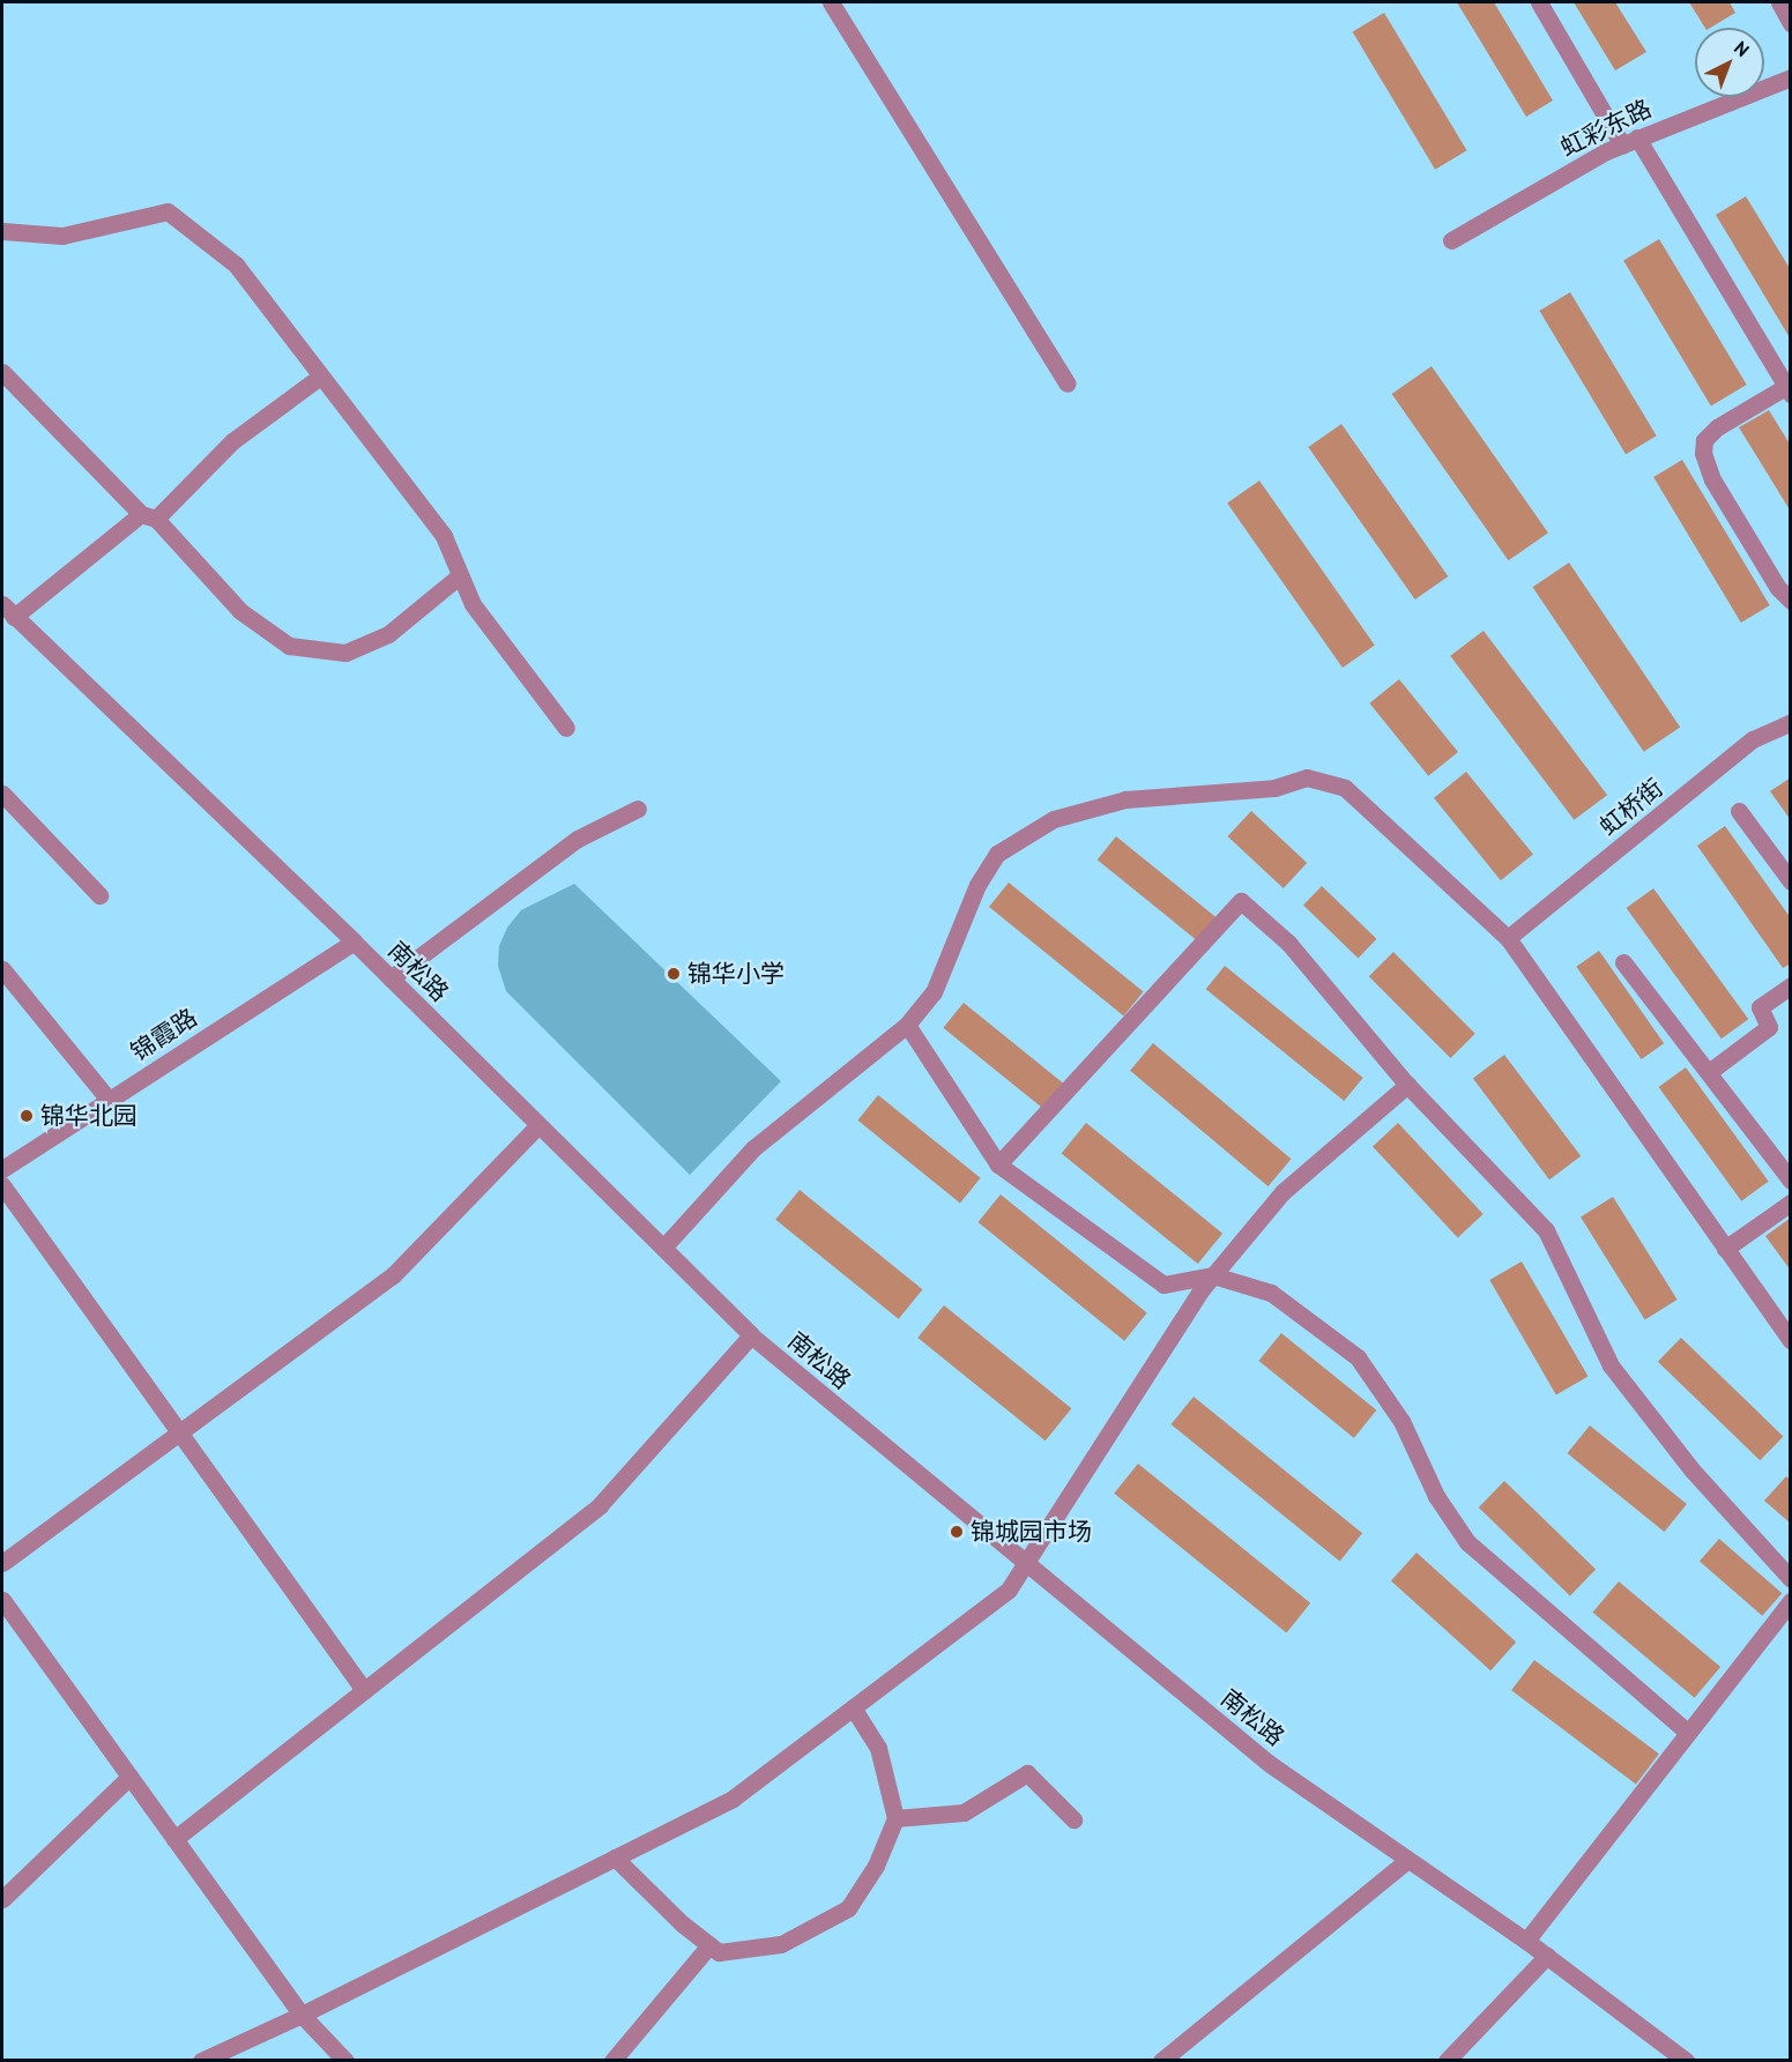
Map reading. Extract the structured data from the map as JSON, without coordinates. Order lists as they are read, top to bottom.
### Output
{
  "streets": {
    "street": [
      "虹彩东路",
      "虹桥街",
      "南松路",
      "锦霞路"
    ]
  },
  "crossings": [
    ["南松路", "锦霞路"]
  ],
  "places": ["锦华小学", "锦华北园", "锦城园市场"],
  "north": "top right"
}
